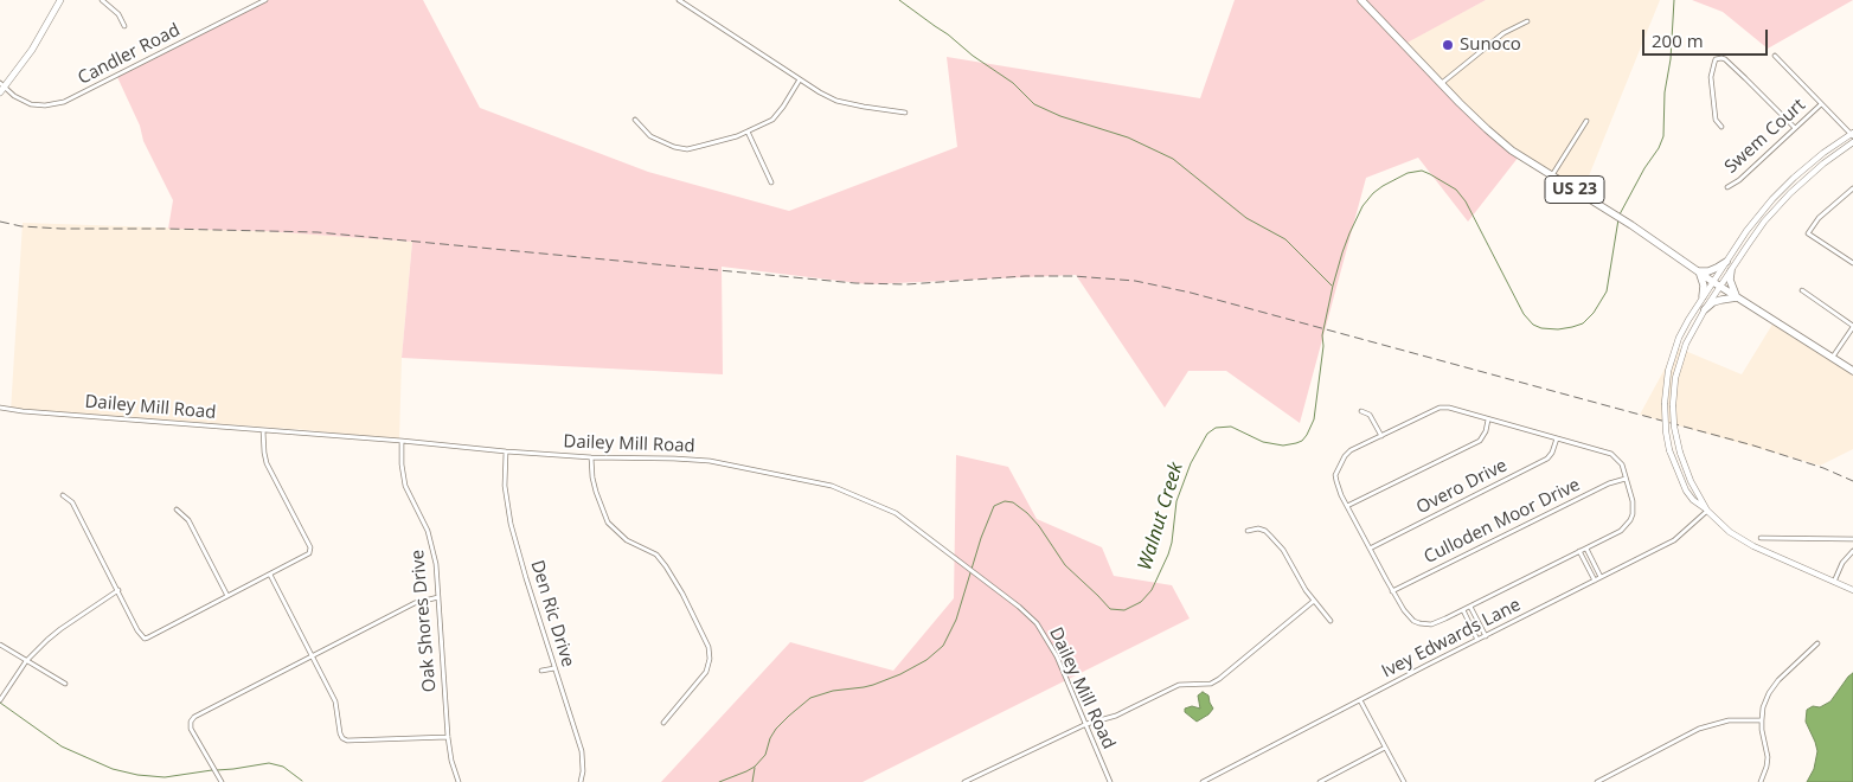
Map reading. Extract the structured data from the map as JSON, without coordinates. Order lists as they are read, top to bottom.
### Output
{
  "streets": {
    "main road": ["US 23"],
    "street": [
      "Candler Road",
      "Swem Court",
      "Dailey Mill Road",
      "Overo Drive",
      "Culloden Moor Drive",
      "Den Ric Drive",
      "Oak Shores Drive",
      "Ivey Edwards Lane"
    ]
  },
  "crossings": [
    ["Dailey Mill Road", "Den Ric Drive"],
    ["Dailey Mill Road", "Oak Shores Drive"]
  ],
  "water": ["Walnut Creek"],
  "places": ["Sunoco"],
  "scale_bar": "200 m"
}
